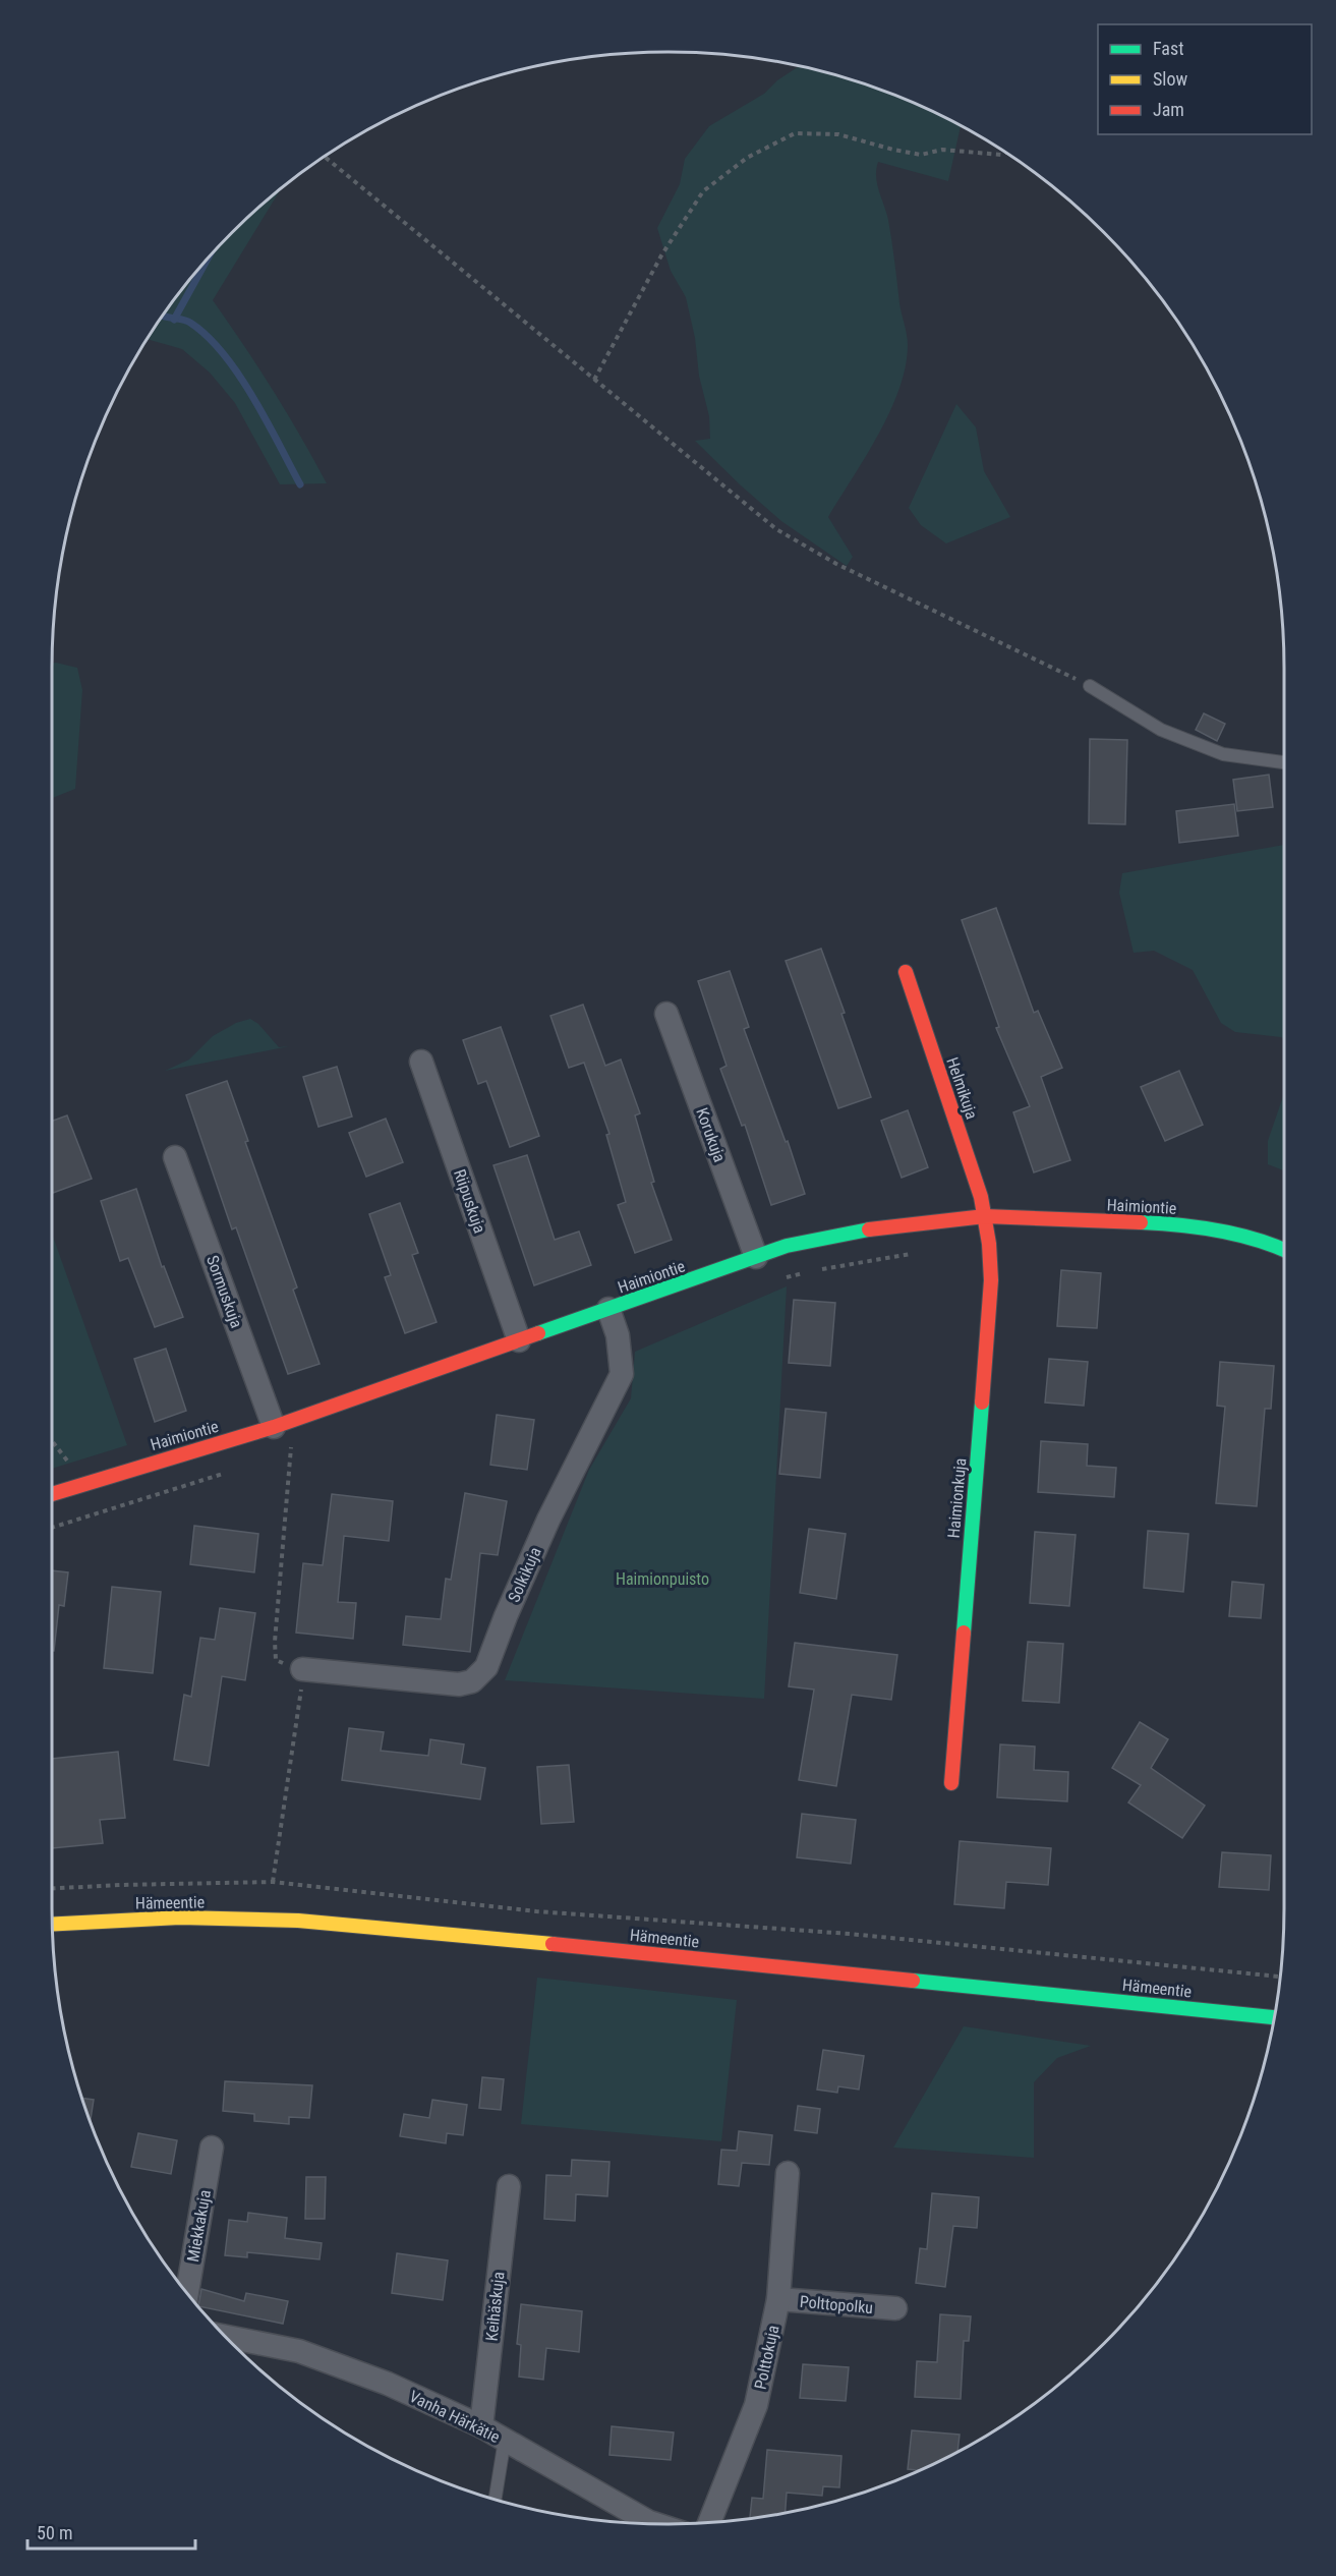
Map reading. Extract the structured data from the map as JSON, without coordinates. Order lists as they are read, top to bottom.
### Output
{
  "streets": {
    "main road": [
      "Helmikuja",
      "Haimiontie",
      "Haimionkuja",
      "Hämeentie"
    ],
    "street": [
      "Korukuja",
      "Riipuskuja",
      "Sormuskuja",
      "Solkikuja",
      "Miekkakuja",
      "Polttopolku",
      "Keihäskuja",
      "Polttokuja",
      "Vanha Härkätie"
    ]
  },
  "crossings": [
    ["Helmikuja", "Haimiontie"],
    ["Helmikuja", "Haimionkuja"],
    ["Korukuja", "Haimiontie"],
    ["Riipuskuja", "Haimiontie"],
    ["Haimiontie", "Sormuskuja"],
    ["Haimiontie", "Haimionkuja"],
    ["Haimiontie", "Solkikuja"],
    ["Polttopolku", "Polttokuja"],
    ["Keihäskuja", "Vanha Härkätie"]
  ],
  "parks": ["Haimionpuisto"],
  "legend": ["Fast", "Slow", "Jam"],
  "scale_bar": "50 m"
}
